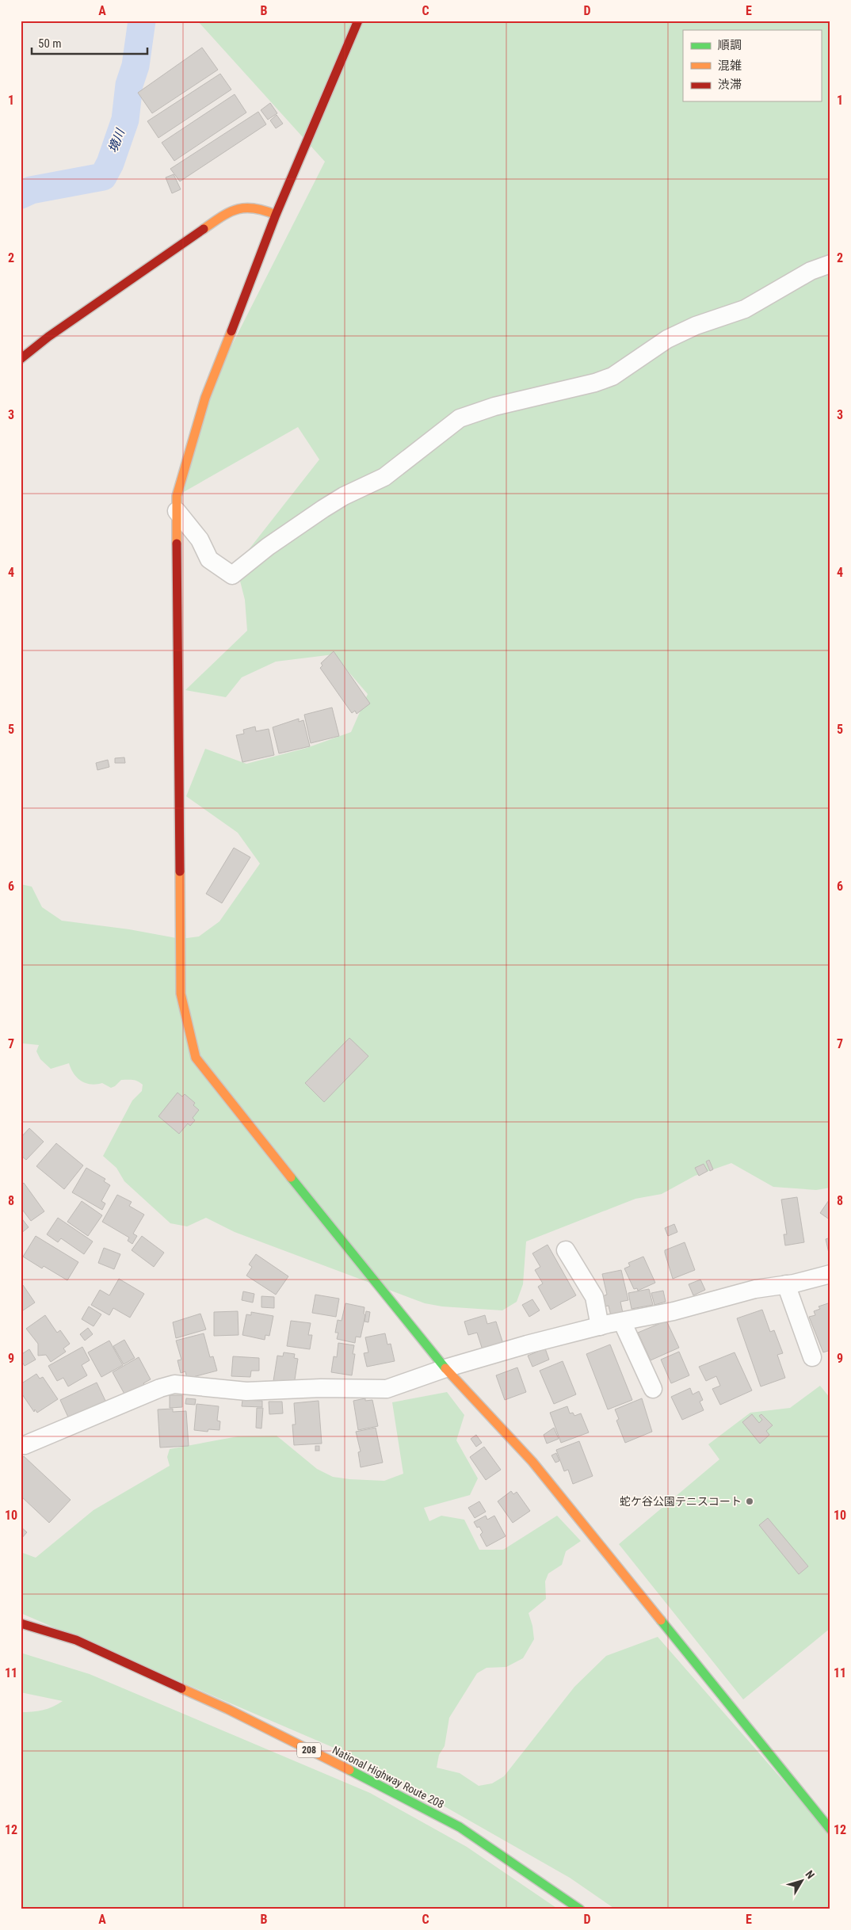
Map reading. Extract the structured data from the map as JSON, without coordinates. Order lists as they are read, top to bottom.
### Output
{
  "streets": {
    "main road": ["208", "National Highway Route 208"]
  },
  "water": ["境川"],
  "places": ["蛇ケ谷公園テニスコート"],
  "legend": ["順調", "混雑", "渋滞"],
  "scale_bar": "50 m",
  "north": "top right",
  "grid": {
    "columns": [
      "A",
      "B",
      "C",
      "D",
      "E"
    ],
    "rows": [
      "1",
      "2",
      "3",
      "4",
      "5",
      "6",
      "7",
      "8",
      "9",
      "10",
      "11",
      "12"
    ]
  }
}
